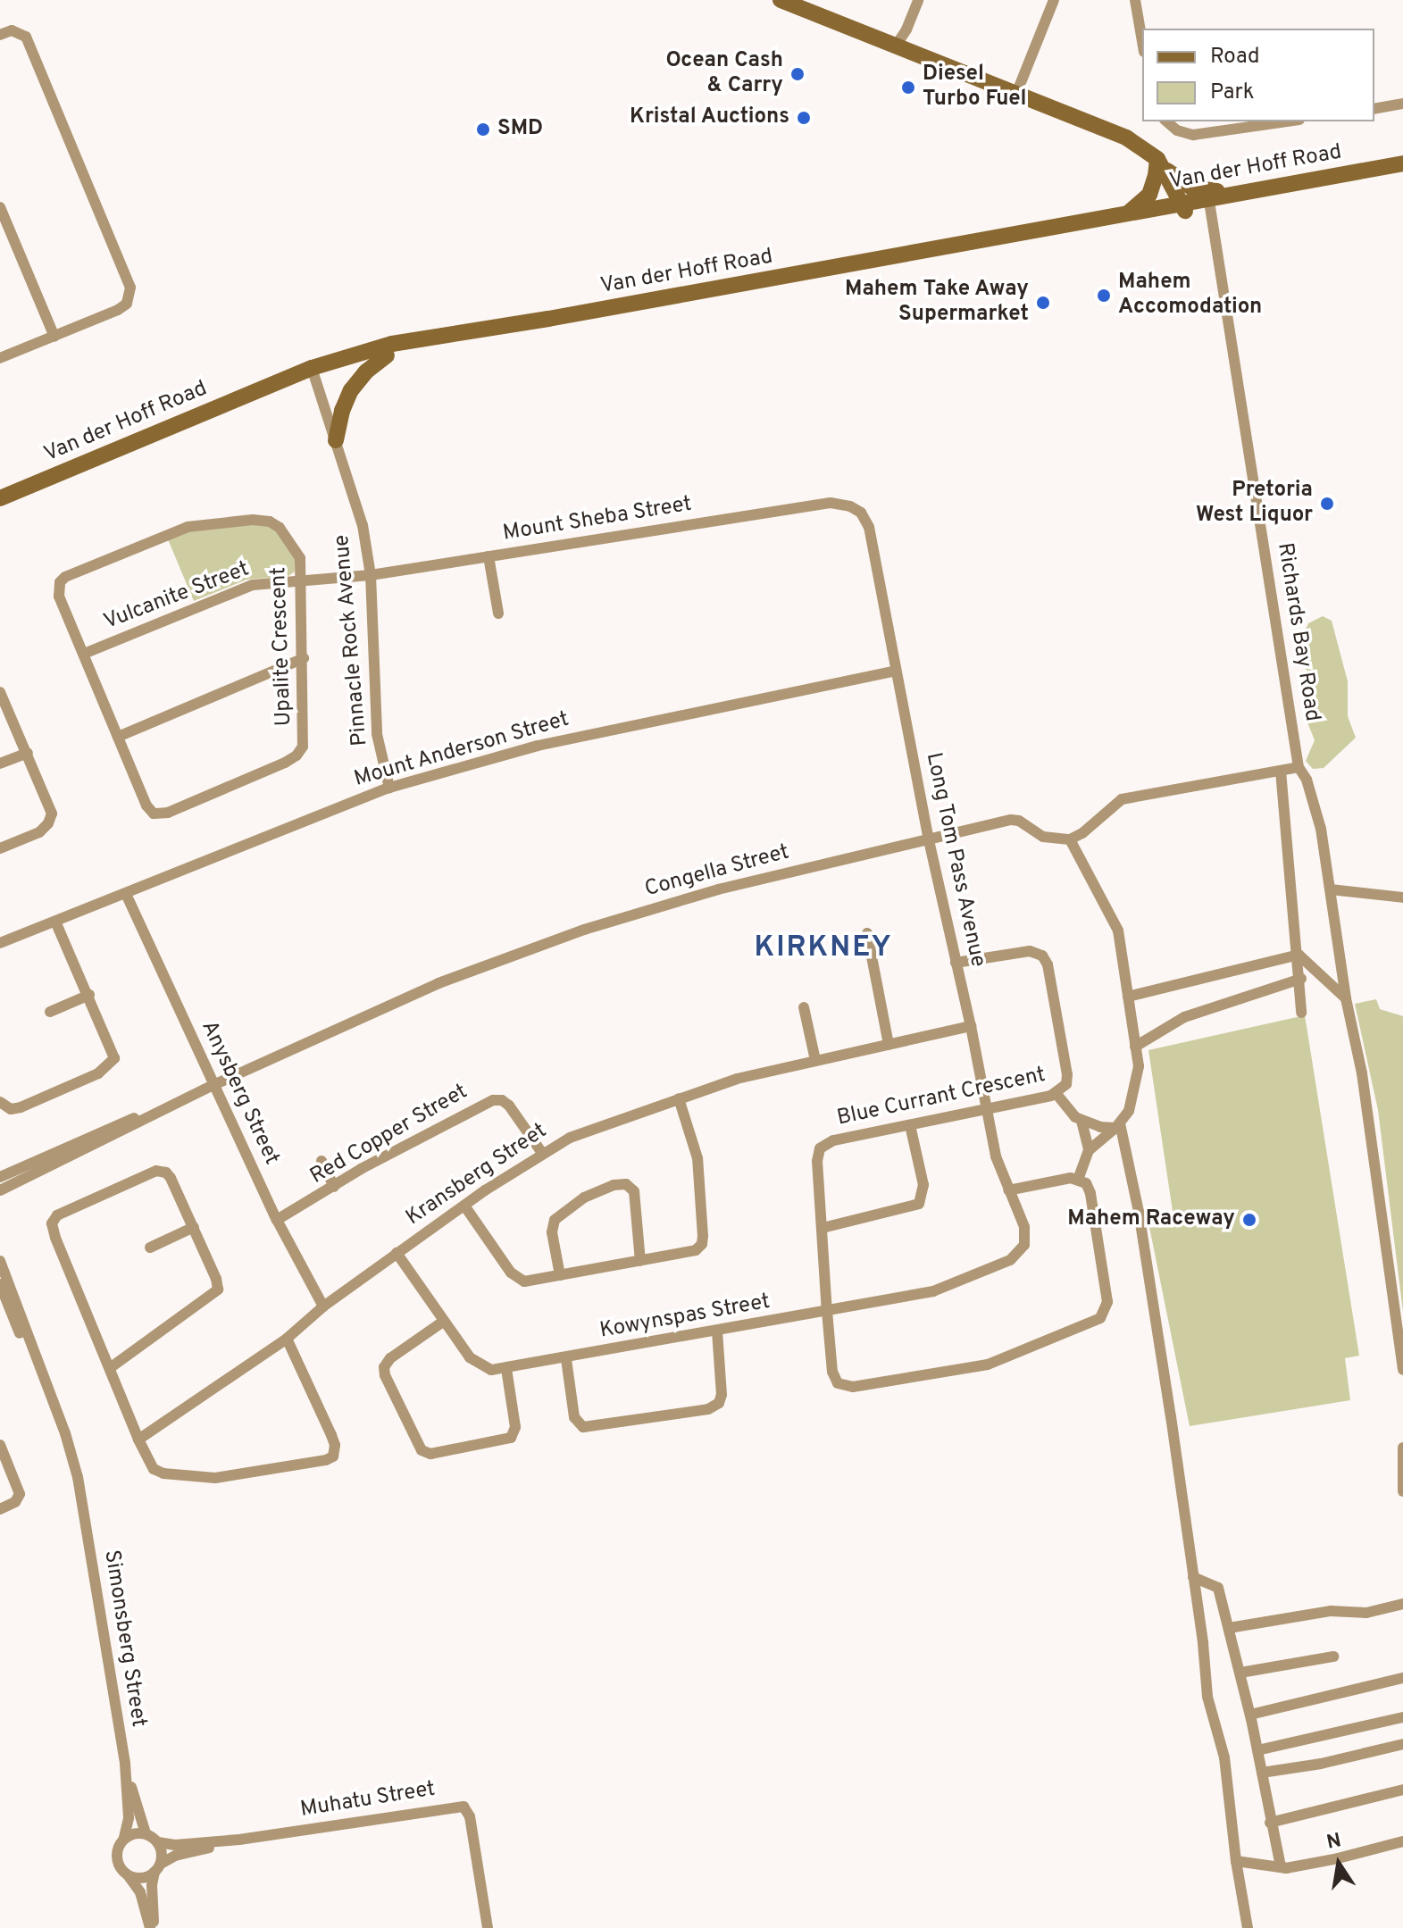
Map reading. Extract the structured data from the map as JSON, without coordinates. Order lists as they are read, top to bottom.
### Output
{
  "streets": {
    "main road": ["Van der Hoff Road"],
    "street": [
      "Mount Sheba Street",
      "Vulcanite Street",
      "Richards Bay Road",
      "Pinnacle Rock Avenue",
      "Upalite Crescent",
      "Mount Anderson Street",
      "Long Tom Pass Avenue",
      "Congella Street",
      "Anysberg Street",
      "Blue Currant Crescent",
      "Red Copper Street",
      "Kransberg Street",
      "Kowynspas Street",
      "Simonsberg Street",
      "Muhatu Street"
    ]
  },
  "crossings": [
    ["Van der Hoff Road", "Richards Bay Road"],
    ["Van der Hoff Road", "Pinnacle Rock Avenue"],
    ["Mount Sheba Street", "Vulcanite Street"],
    ["Mount Sheba Street", "Pinnacle Rock Avenue"],
    ["Mount Sheba Street", "Long Tom Pass Avenue"],
    ["Vulcanite Street", "Pinnacle Rock Avenue"],
    ["Vulcanite Street", "Upalite Crescent"],
    ["Pinnacle Rock Avenue", "Mount Anderson Street"],
    ["Mount Anderson Street", "Long Tom Pass Avenue"],
    ["Mount Anderson Street", "Anysberg Street"],
    ["Long Tom Pass Avenue", "Congella Street"],
    ["Long Tom Pass Avenue", "Blue Currant Crescent"],
    ["Long Tom Pass Avenue", "Kransberg Street"],
    ["Long Tom Pass Avenue", "Kowynspas Street"],
    ["Congella Street", "Anysberg Street"],
    ["Anysberg Street", "Red Copper Street"],
    ["Anysberg Street", "Kransberg Street"],
    ["Blue Currant Crescent", "Kowynspas Street"],
    ["Red Copper Street", "Kransberg Street"],
    ["Kransberg Street", "Kowynspas Street"]
  ],
  "districts": ["KIRKNEY"],
  "places": [
    "Ocean Cash & Carry",
    "Diesel Turbo Fuel",
    "Kristal Auctions",
    "SMD",
    "Mahem Accomodation",
    "Mahem Take Away Supermarket",
    "Pretoria West Liquor",
    "Mahem Raceway"
  ],
  "legend": ["Road", "Park"],
  "north": "top"
}
